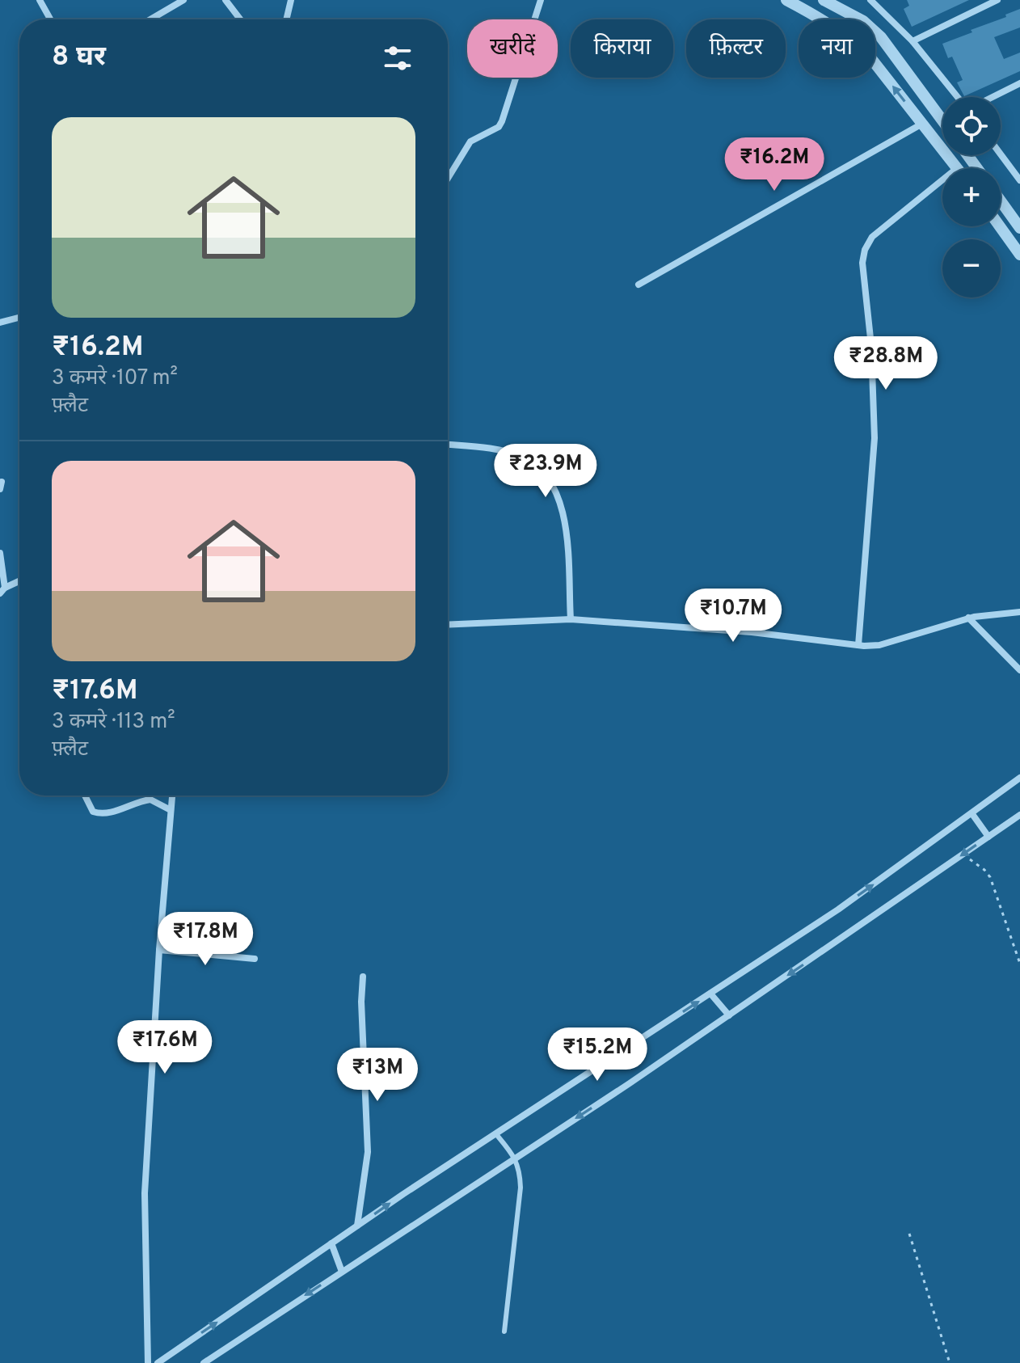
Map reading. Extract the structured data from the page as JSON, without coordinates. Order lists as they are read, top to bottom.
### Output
{
  "page": {
    "chip": [
      "खरीदें",
      "किराया",
      "फ़िल्टर",
      "नया"
    ],
    "heading": "8 घर",
    "map_buttons": ["+", "−"],
    "list": [
      {
        "name": "₹16.2M",
        "note": "3 कमरे · 107 m² · फ़्लैट"
      },
      {
        "name": "₹17.6M",
        "note": "3 कमरे · 113 m² · फ़्लैट"
      }
    ],
    "price": [
      "₹16.2M",
      "₹28.8M",
      "₹23.9M",
      "₹10.7M",
      "₹17.8M",
      "₹17.6M",
      "₹15.2M",
      "₹13M"
    ]
  }
}
